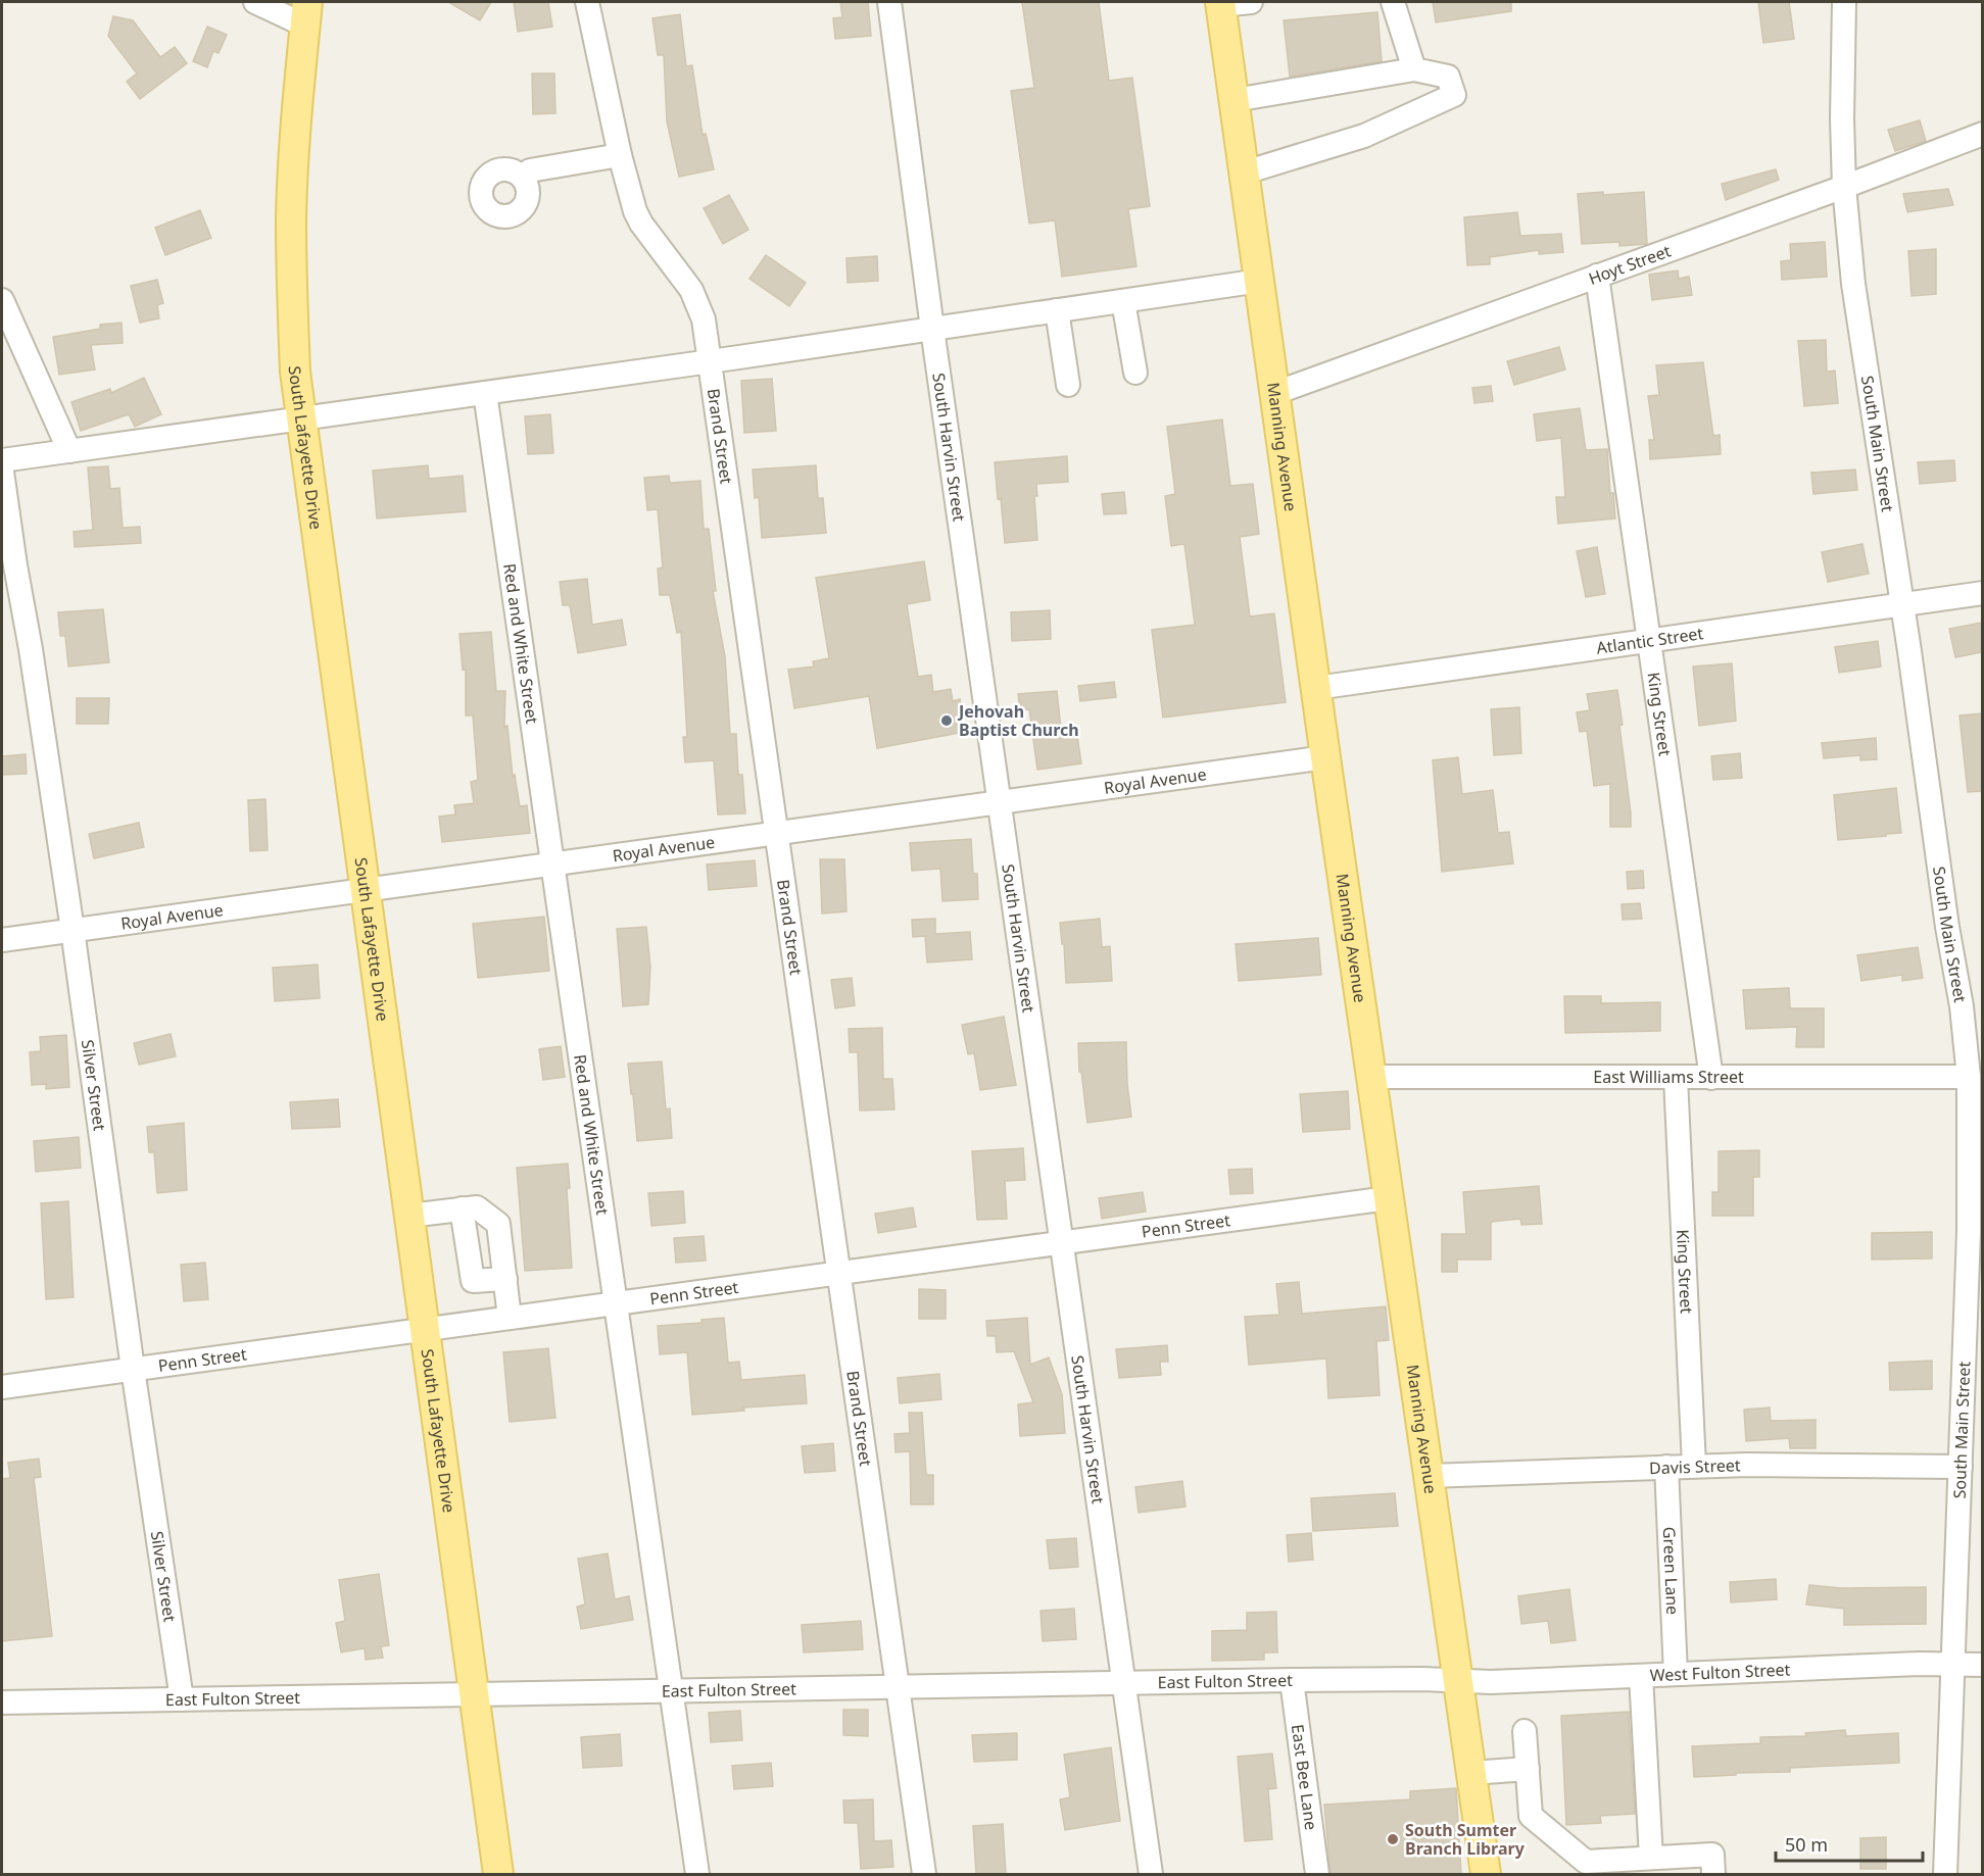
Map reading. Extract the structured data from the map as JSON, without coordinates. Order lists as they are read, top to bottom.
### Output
{
  "streets": {
    "main road": ["Manning Avenue", "South Lafayette Drive"],
    "street": [
      "Hoyt Street",
      "Brand Street",
      "South Main Street",
      "South Harvin Street",
      "Atlantic Street",
      "Red and White Street",
      "King Street",
      "Royal Avenue",
      "East Williams Street",
      "Silver Street",
      "Penn Street",
      "Davis Street",
      "Green Lane",
      "West Fulton Street",
      "East Fulton Street",
      "East Bee Lane"
    ]
  },
  "crossings": [
    ["Hoyt Street", "South Main Street"],
    ["Hoyt Street", "Manning Avenue"],
    ["Hoyt Street", "King Street"],
    ["Brand Street", "Royal Avenue"],
    ["Brand Street", "Penn Street"],
    ["Brand Street", "East Fulton Street"],
    ["South Main Street", "Atlantic Street"],
    ["South Main Street", "East Williams Street"],
    ["South Main Street", "Davis Street"],
    ["South Main Street", "West Fulton Street"],
    ["South Harvin Street", "Royal Avenue"],
    ["South Harvin Street", "Penn Street"],
    ["South Harvin Street", "East Fulton Street"],
    ["Manning Avenue", "Atlantic Street"],
    ["Manning Avenue", "Royal Avenue"],
    ["Manning Avenue", "East Williams Street"],
    ["Manning Avenue", "Penn Street"],
    ["Manning Avenue", "Davis Street"],
    ["Manning Avenue", "West Fulton Street"],
    ["Manning Avenue", "East Fulton Street"],
    ["South Lafayette Drive", "Royal Avenue"],
    ["South Lafayette Drive", "Penn Street"],
    ["South Lafayette Drive", "East Fulton Street"],
    ["Atlantic Street", "King Street"],
    ["Red and White Street", "Royal Avenue"],
    ["Red and White Street", "Penn Street"],
    ["Red and White Street", "East Fulton Street"],
    ["King Street", "East Williams Street"],
    ["King Street", "Davis Street"],
    ["Royal Avenue", "Silver Street"],
    ["Silver Street", "Penn Street"],
    ["Silver Street", "East Fulton Street"],
    ["Davis Street", "Green Lane"],
    ["Green Lane", "West Fulton Street"],
    ["West Fulton Street", "East Fulton Street"],
    ["East Fulton Street", "East Bee Lane"]
  ],
  "places": ["Jehovah Baptist Church", "South Sumter Branch Library"],
  "scale_bar": "50 m"
}
